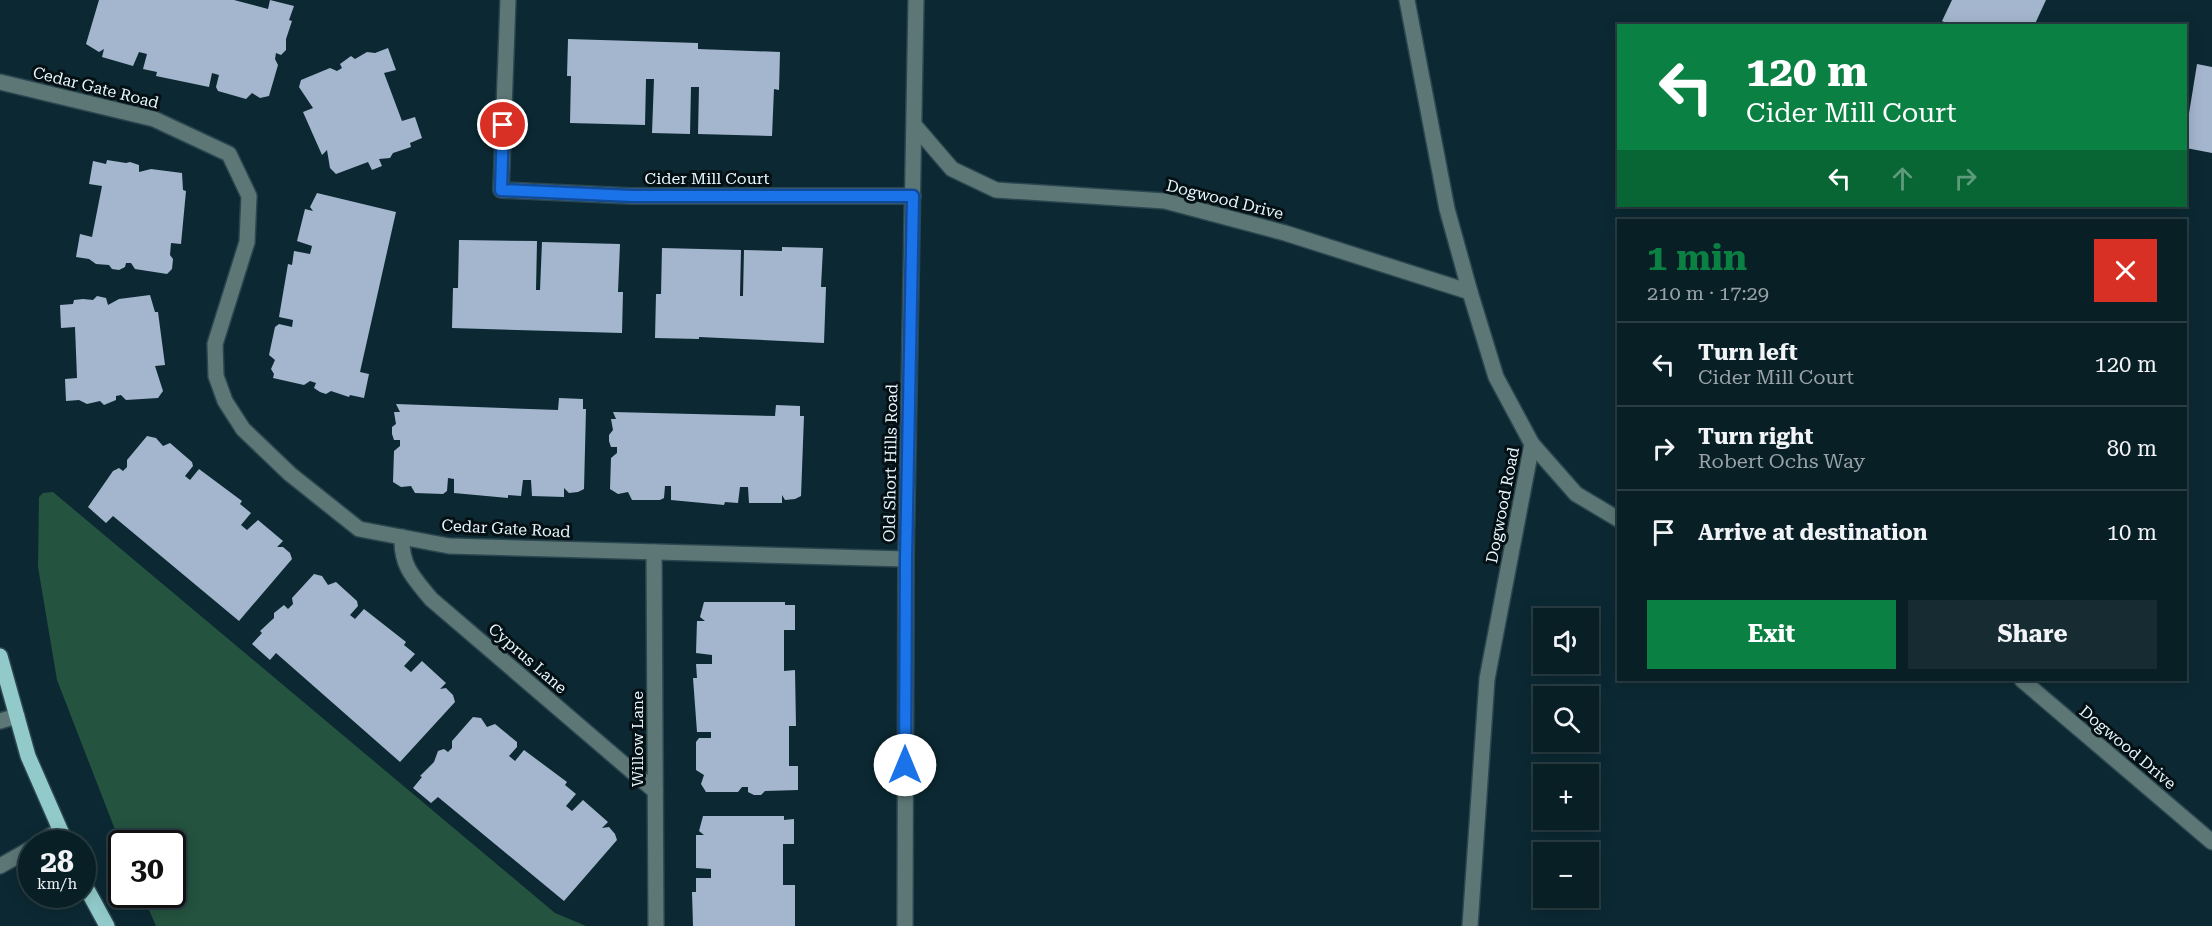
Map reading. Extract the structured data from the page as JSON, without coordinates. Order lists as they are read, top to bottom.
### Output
{
  "streets": {
    "street": [
      "Cedar Gate Road",
      "Cider Mill Court",
      "Dogwood Drive",
      "Old Short Hills Road",
      "Dogwood Road",
      "Cyprus Lane",
      "Willow Lane"
    ]
  },
  "crossings": [
    ["Cedar Gate Road", "Old Short Hills Road"],
    ["Cedar Gate Road", "Cyprus Lane"],
    ["Cedar Gate Road", "Willow Lane"],
    ["Cider Mill Court", "Old Short Hills Road"],
    ["Dogwood Drive", "Old Short Hills Road"],
    ["Dogwood Drive", "Dogwood Road"],
    ["Cyprus Lane", "Willow Lane"]
  ],
  "page": {
    "turn": ["120 m", "Cider Mill Court"],
    "heading": ["1 min", "210 m · 17:29"],
    "list": [
      {
        "name": "Turn left",
        "note": "Cider Mill Court",
        "value": "120 m"
      },
      {
        "name": "Turn right",
        "note": "Robert Ochs Way",
        "value": "80 m"
      },
      {
        "name": "Arrive at destination",
        "value": "10 m"
      }
    ],
    "buttons": ["Exit", "Share"],
    "map_buttons": ["+", "−"],
    "speed": "28 km/h",
    "limit": "30"
  }
}
